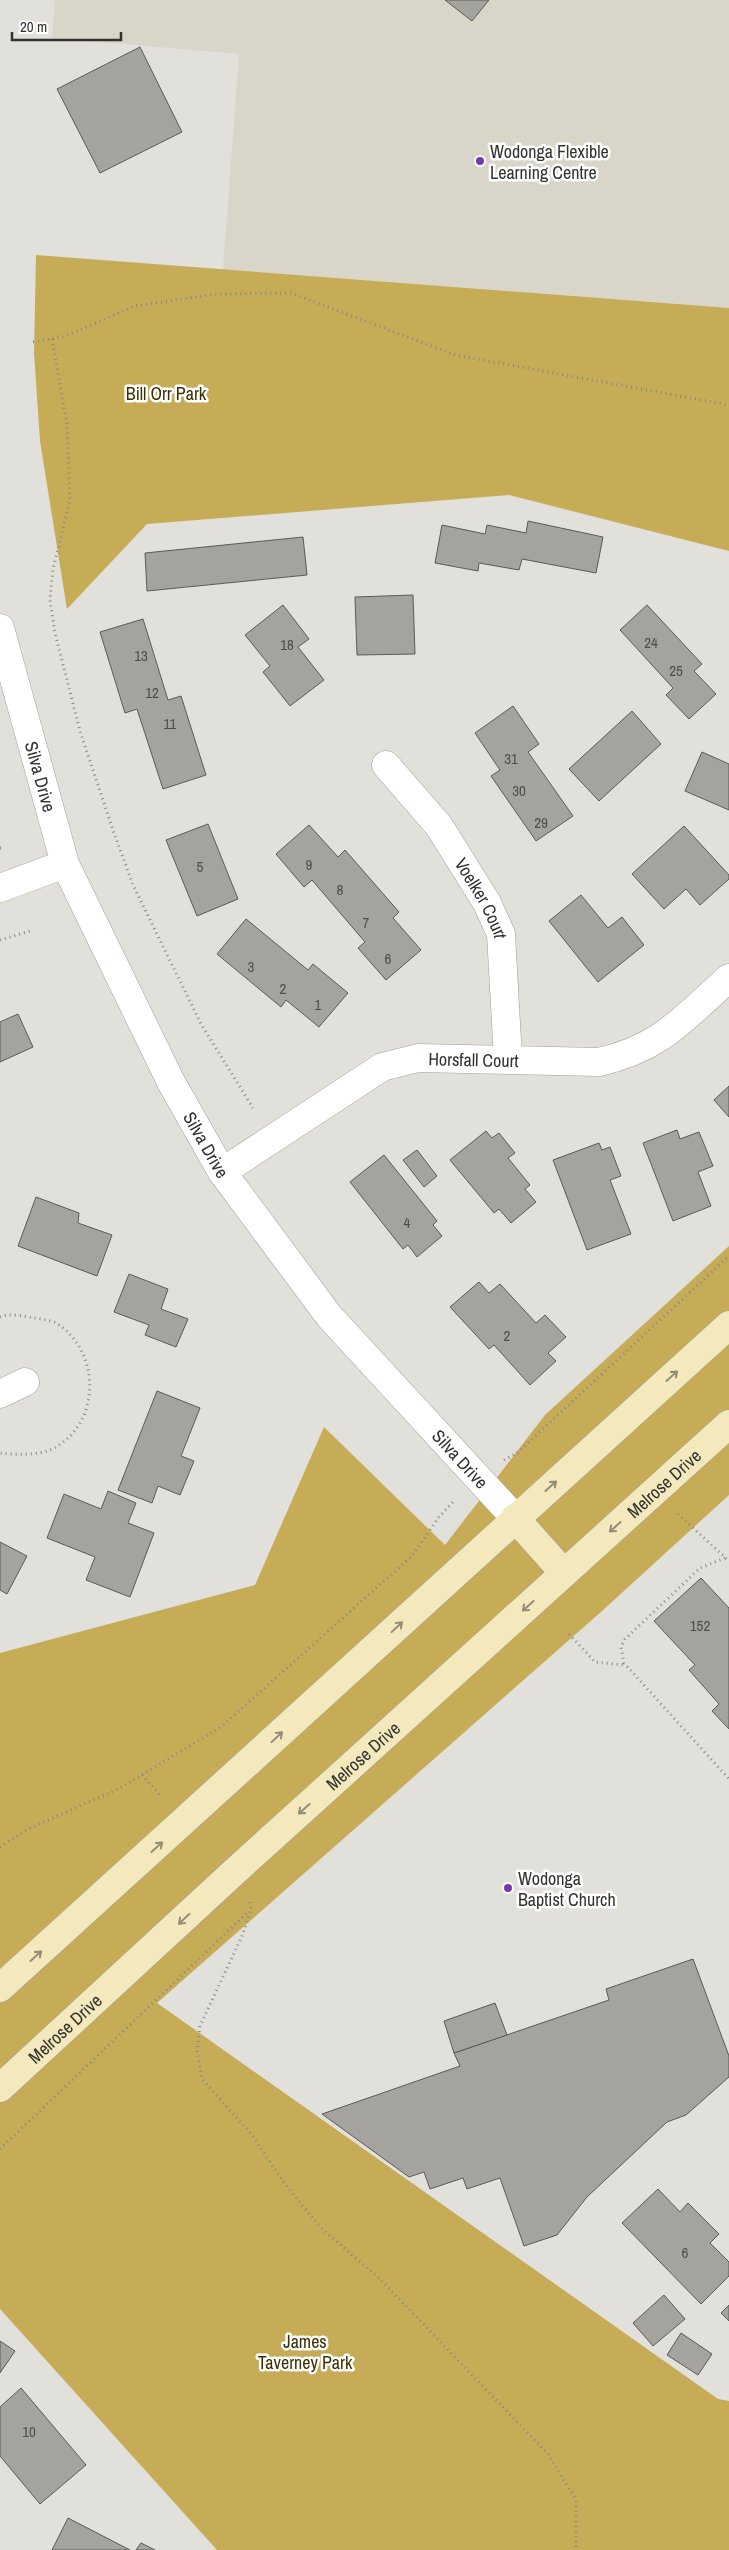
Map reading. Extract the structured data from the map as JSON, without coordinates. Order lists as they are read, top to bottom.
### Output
{
  "streets": {
    "main road": ["Silva Drive", "Melrose Drive"],
    "street": ["Voelker Court", "Horsfall Court"]
  },
  "crossings": [
    ["Silva Drive", "Horsfall Court"],
    ["Silva Drive", "Melrose Drive"],
    ["Voelker Court", "Horsfall Court"]
  ],
  "parks": ["Bill Orr Park", "James Taverney Park"],
  "places": ["Wodonga Flexible Learning Centre", "Wodonga Baptist Church"],
  "house_numbers": [
    "24",
    "18",
    "13",
    "25",
    "12",
    "11",
    "31",
    "30",
    "29",
    "9",
    "5",
    "8",
    "7",
    "6",
    "3",
    "2",
    "1",
    "4",
    "2",
    "152",
    "6",
    "10"
  ],
  "scale_bar": "20 m"
}
